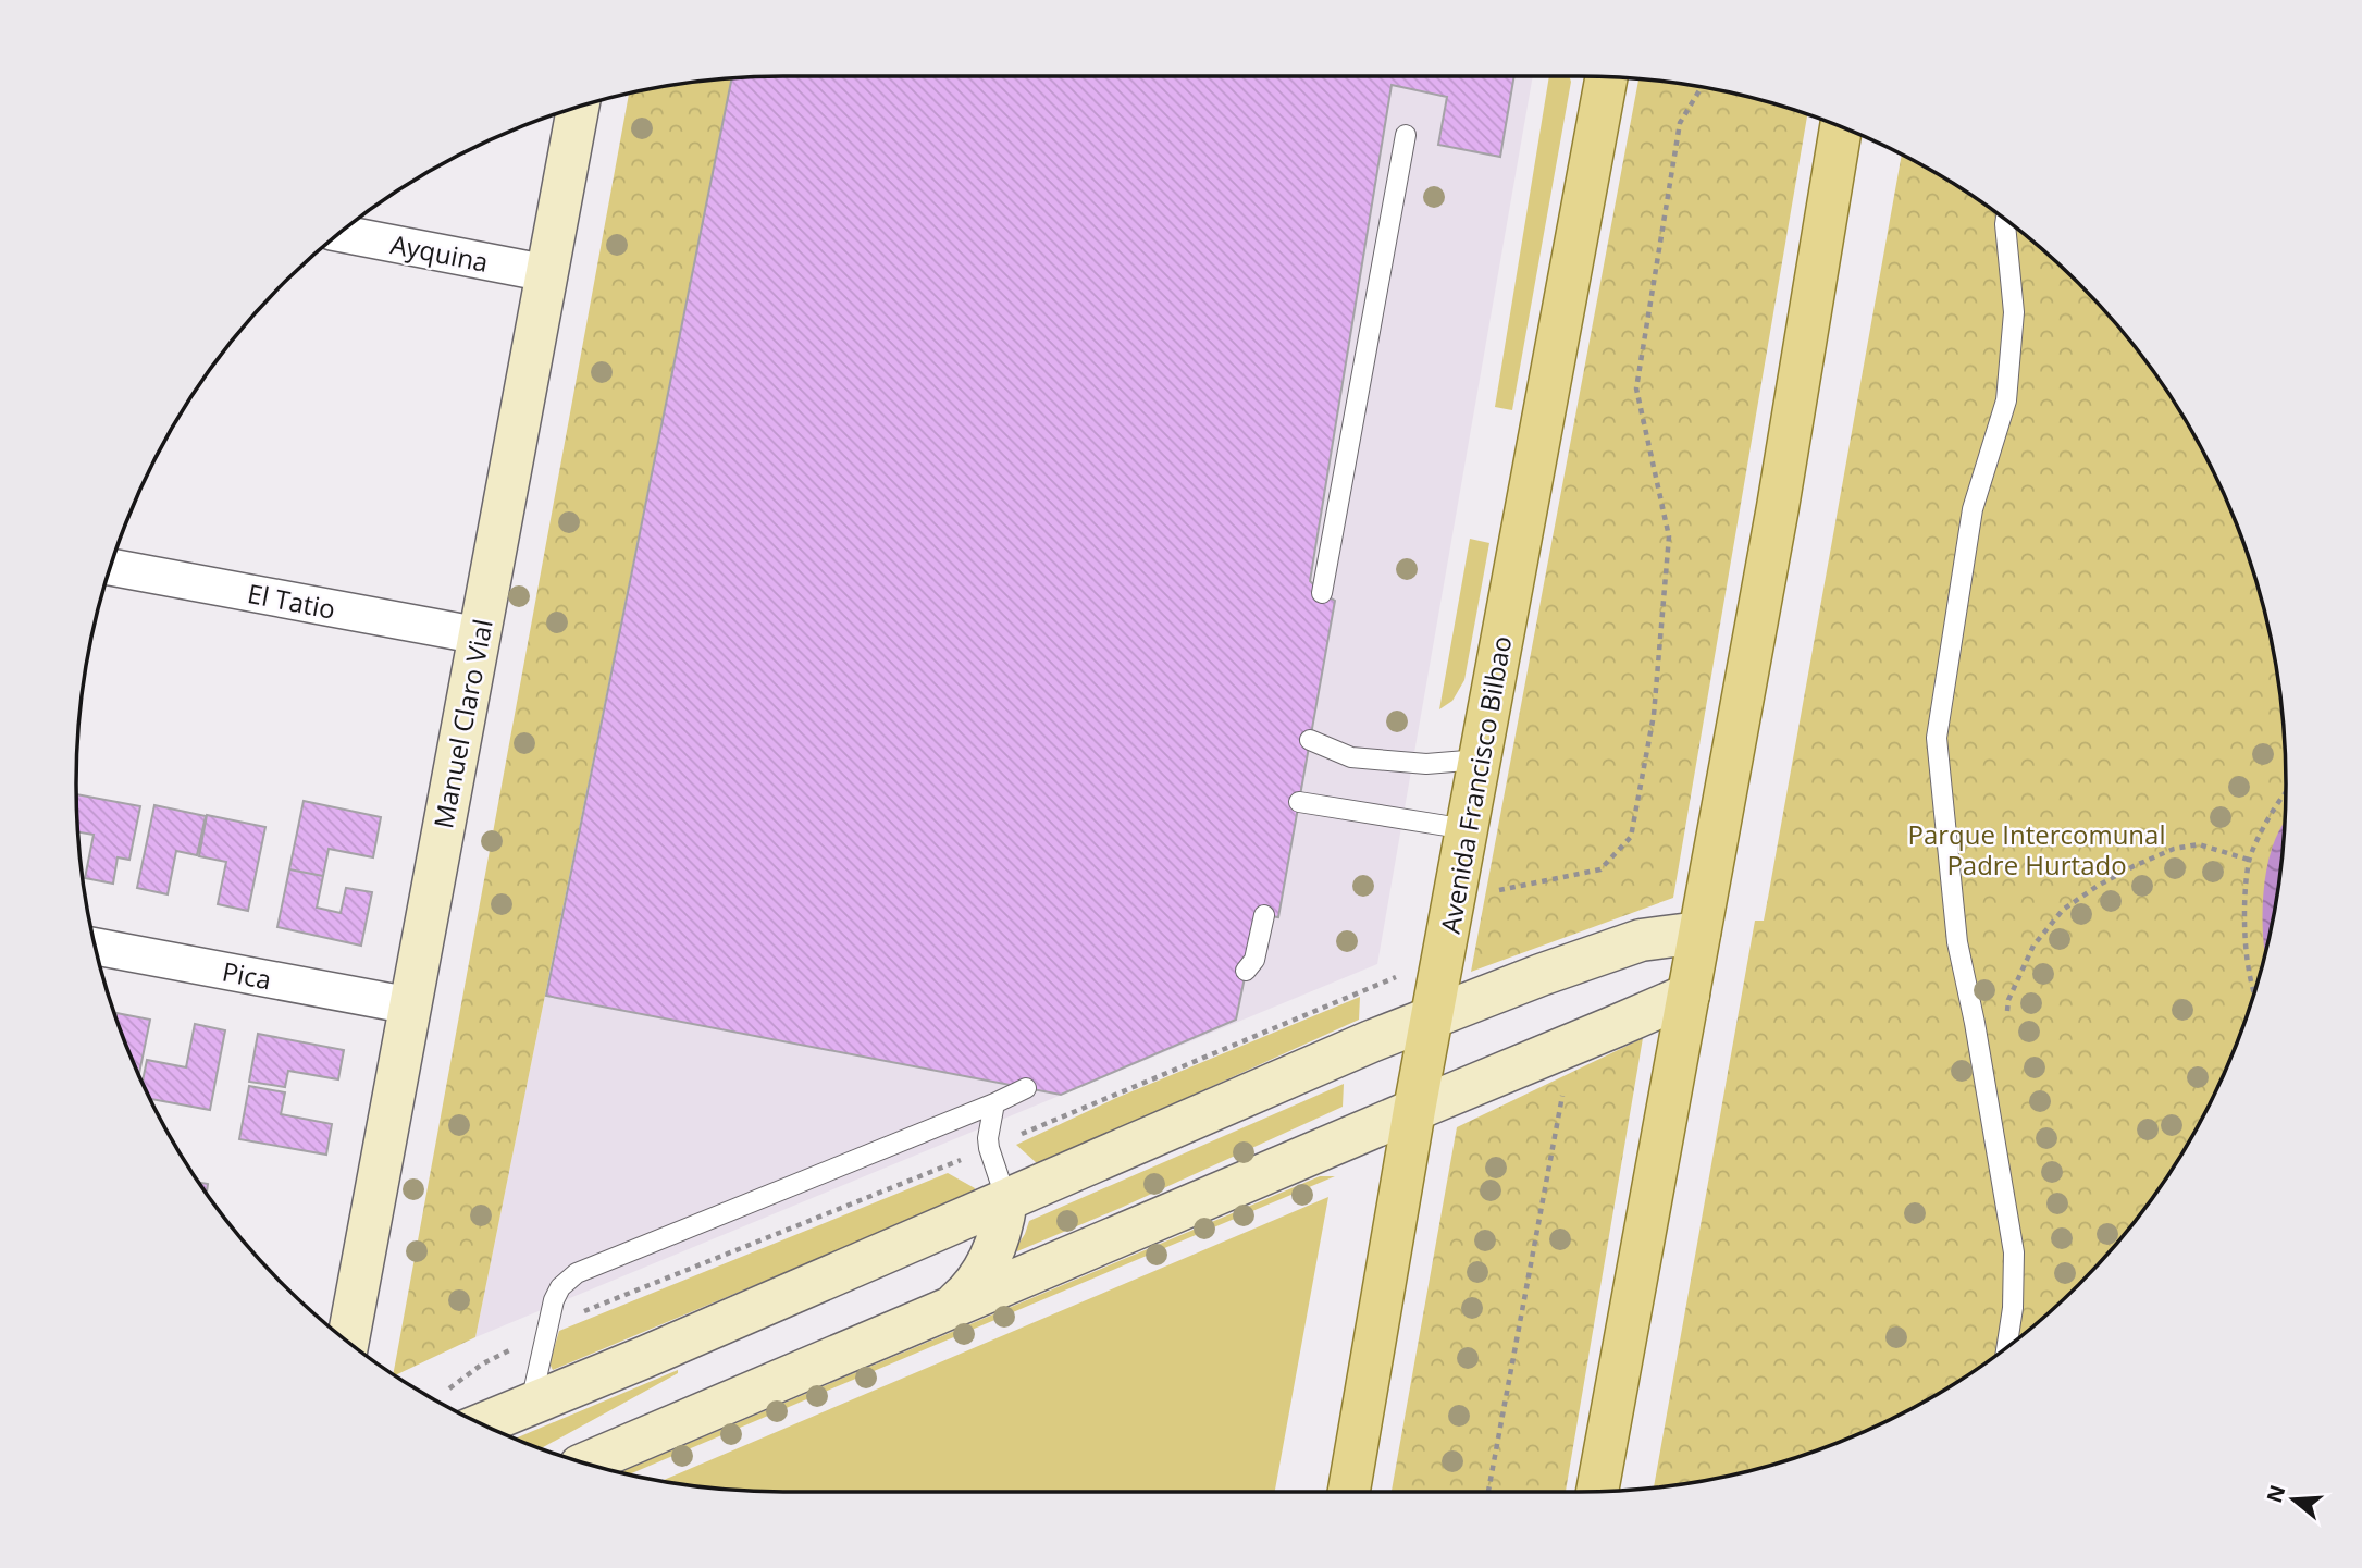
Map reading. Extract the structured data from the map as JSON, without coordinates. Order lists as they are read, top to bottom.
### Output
{
  "streets": {
    "main road": ["Manuel Claro Vial", "Avenida Francisco Bilbao"],
    "street": ["Ayquina", "El Tatio", "Pica"]
  },
  "crossings": [
    ["Ayquina", "Manuel Claro Vial"],
    ["El Tatio", "Manuel Claro Vial"],
    ["Manuel Claro Vial", "Pica"]
  ],
  "parks": ["Parque Intercomunal Padre Hurtado"],
  "north": "left"
}
